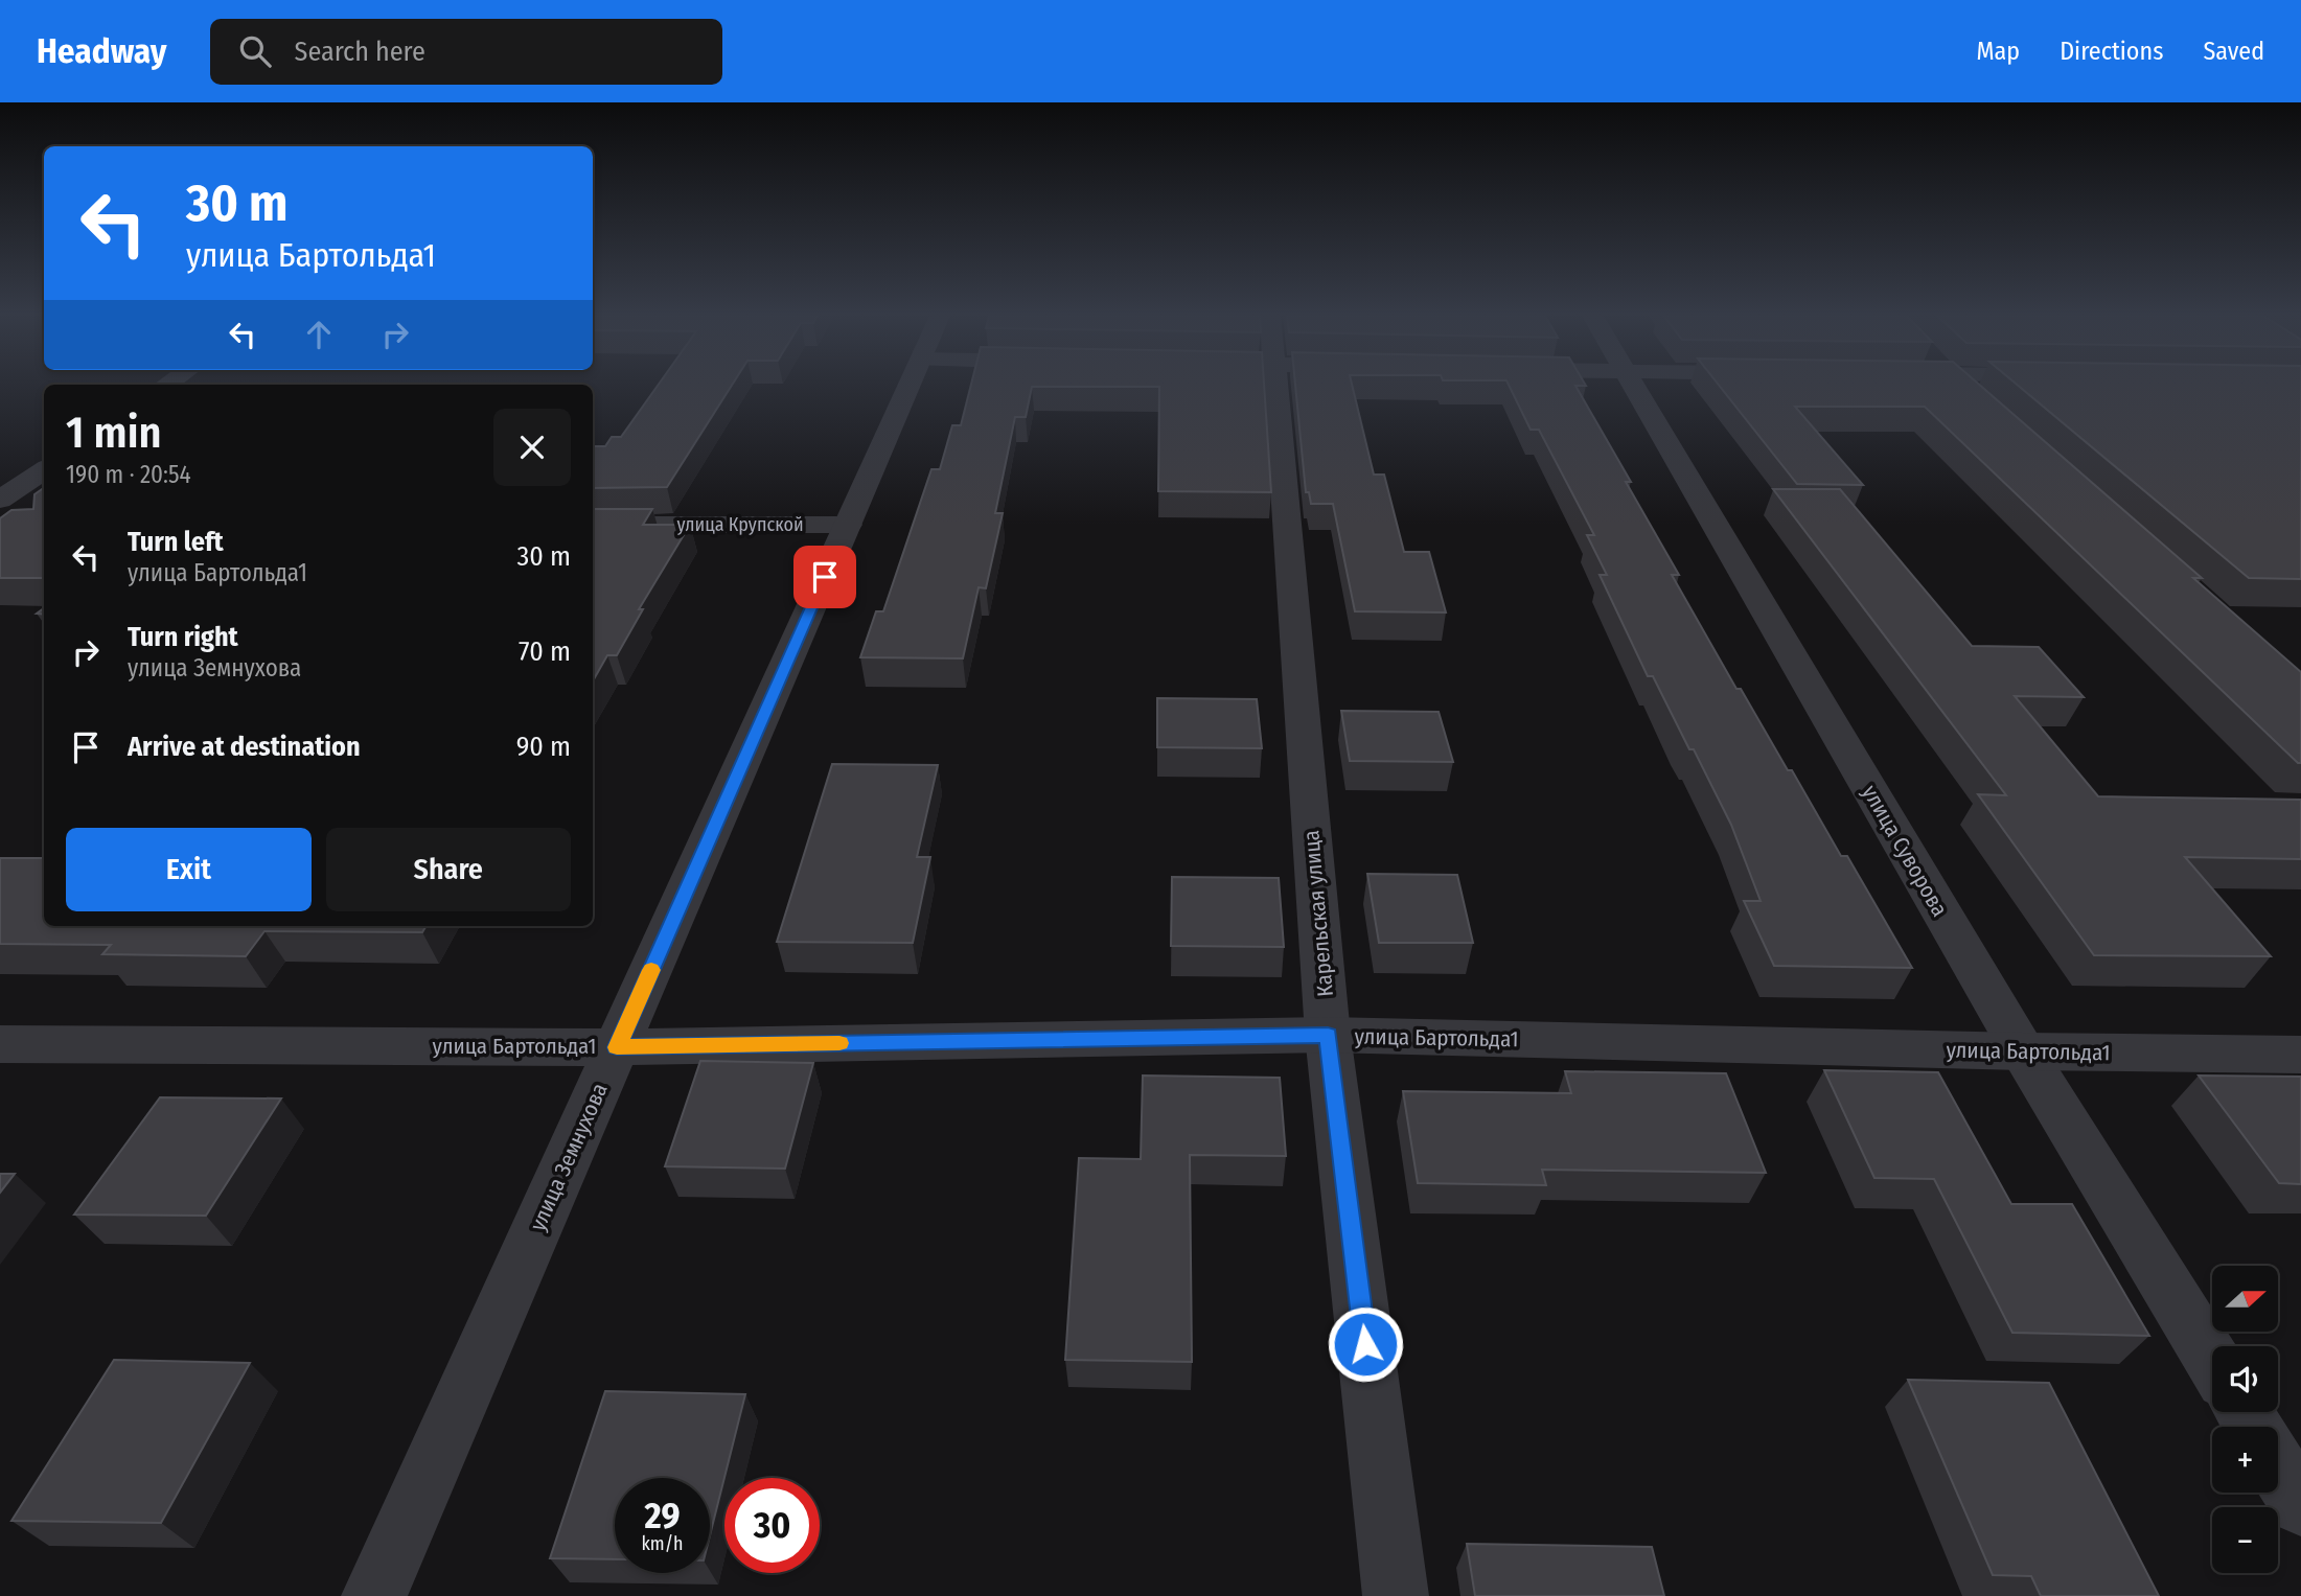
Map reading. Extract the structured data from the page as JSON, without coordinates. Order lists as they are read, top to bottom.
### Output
{
  "streets": {
    "street": [
      "улица Крупской",
      "улица Суворова",
      "Карельская улица",
      "улица Бартольда1",
      "улица Земнухова"
    ]
  },
  "crossings": [
    ["улица Крупской", "улица Земнухова"],
    ["улица Суворова", "улица Бартольда1"],
    ["Карельская улица", "улица Бартольда1"],
    ["улица Бартольда1", "улица Земнухова"]
  ],
  "north": "right",
  "page": {
    "header": "Headway",
    "search": "Search here",
    "nav": ["Map", "Directions", "Saved"],
    "turn": ["30 m", "улица Бартольда1"],
    "heading": ["1 min", "190 m · 20:54"],
    "list": [
      {
        "name": "Turn left",
        "note": "улица Бартольда1",
        "value": "30 m"
      },
      {
        "name": "Turn right",
        "note": "улица Земнухова",
        "value": "70 m"
      },
      {
        "name": "Arrive at destination",
        "value": "90 m"
      }
    ],
    "buttons": ["Exit", "Share"],
    "map_buttons": ["+", "−"],
    "speed": "29 km/h",
    "limit": "30"
  }
}
